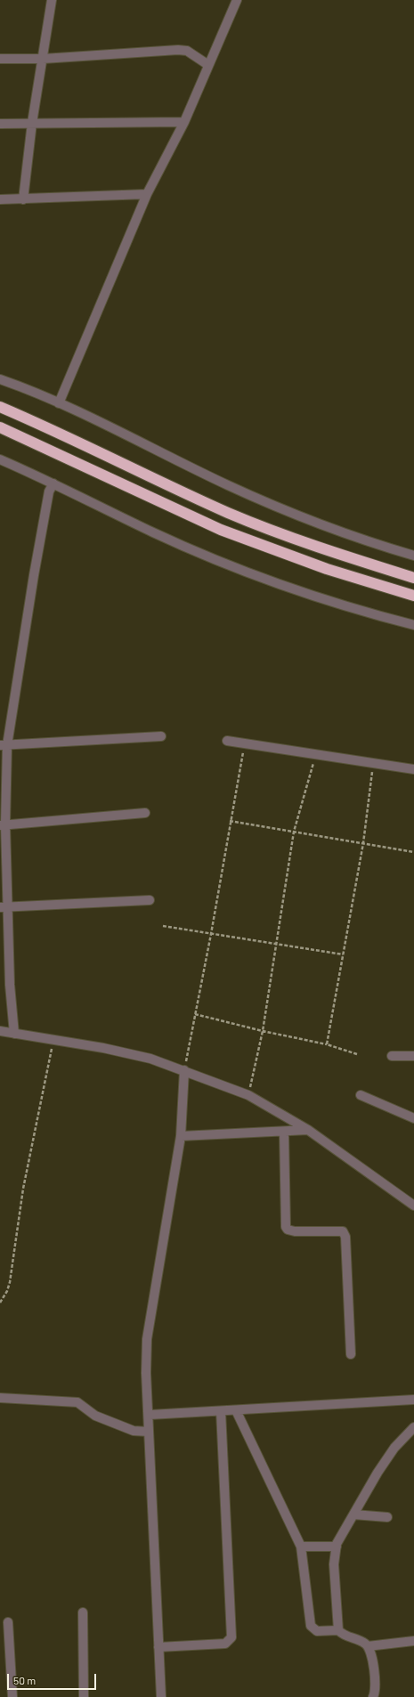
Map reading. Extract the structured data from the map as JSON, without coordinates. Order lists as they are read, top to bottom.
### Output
{
  "scale_bar": "50 m"
}
